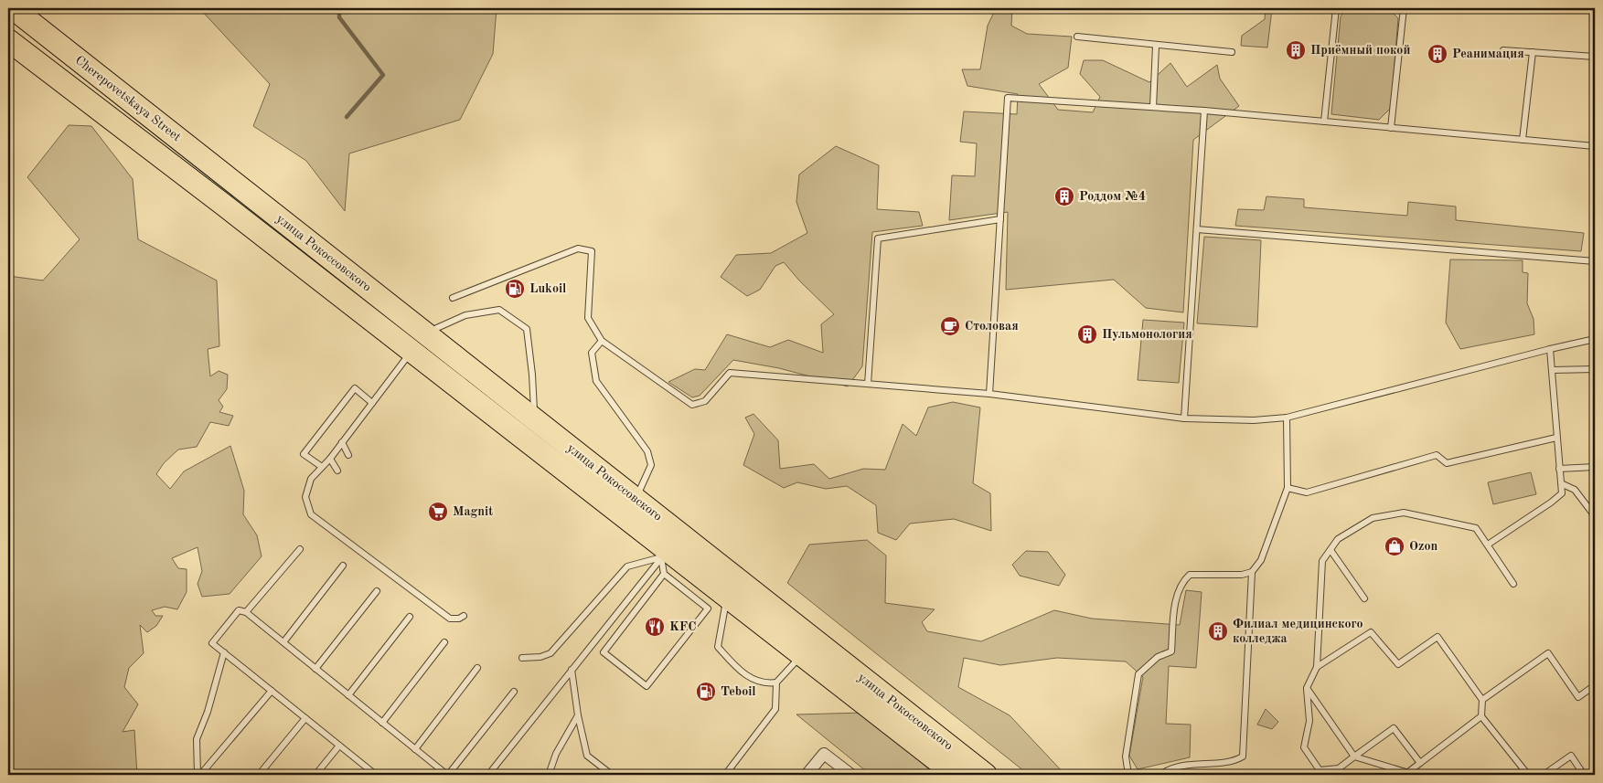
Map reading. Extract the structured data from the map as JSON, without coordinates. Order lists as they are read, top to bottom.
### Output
{
  "streets": {
    "highway": ["Cherepovetskaya Street", "улица Рокоссовского"]
  },
  "crossings": [
    ["Cherepovetskaya Street", "улица Рокоссовского"]
  ],
  "places": {
    "building": [
      "Приёмный покой",
      "Реанимация",
      "Роддом №4",
      "Пульмонология",
      "Филиал медицинского колледжа"
    ],
    "fuel station": ["Lukoil", "Teboil"],
    "cafe": ["Столовая"],
    "supermarket": ["Magnit"],
    "shop": ["Ozon"],
    "restaurant": ["KFC"]
  }
}
